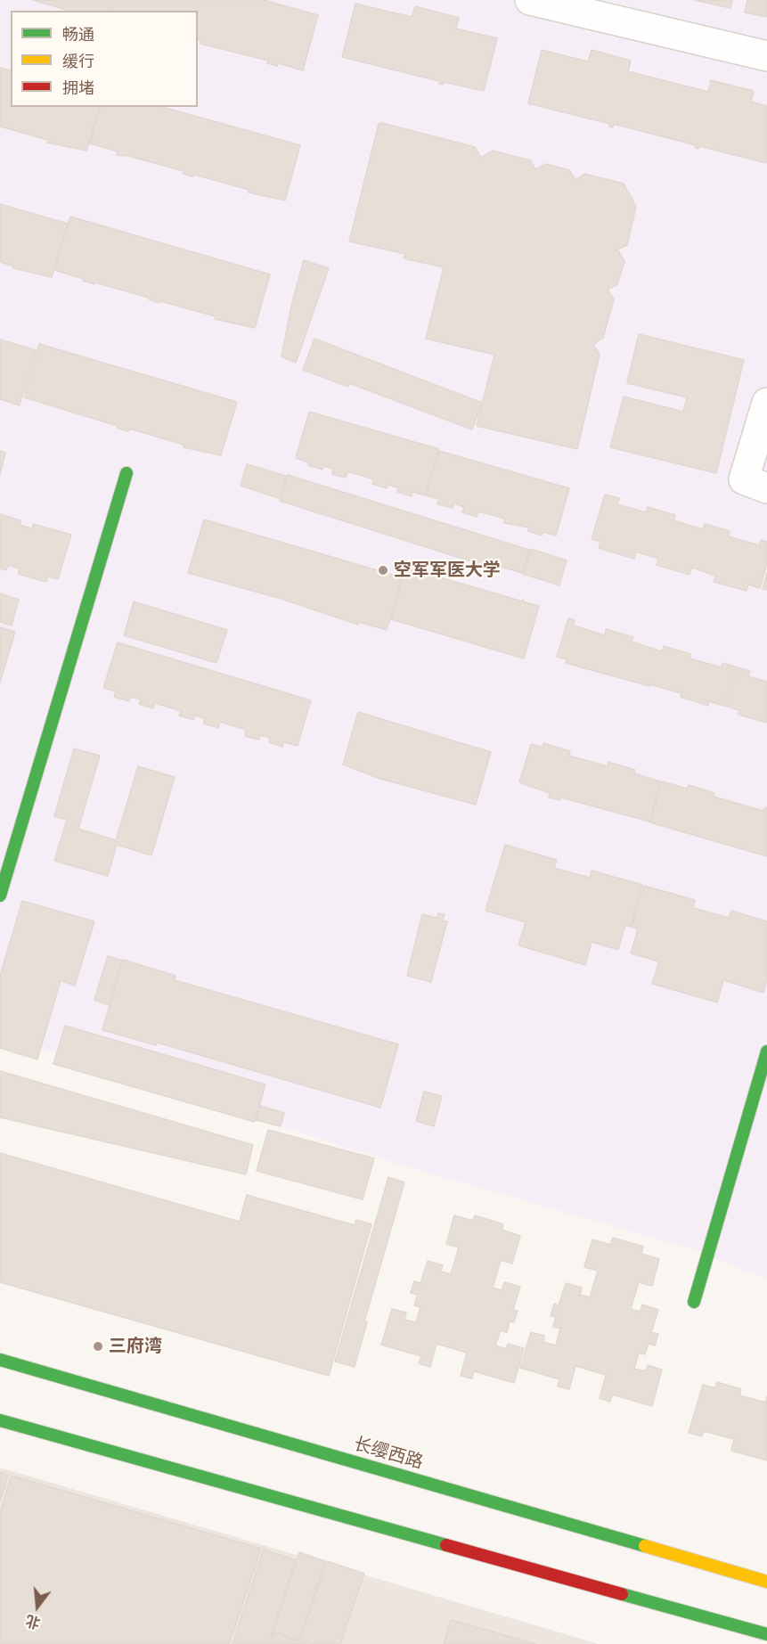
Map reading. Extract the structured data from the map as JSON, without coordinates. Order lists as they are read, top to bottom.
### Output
{
  "streets": {
    "main road": ["长缨西路"]
  },
  "places": ["空军军医大学", "三府湾"],
  "legend": ["畅通", "缓行", "拥堵"],
  "north": "bottom"
}
